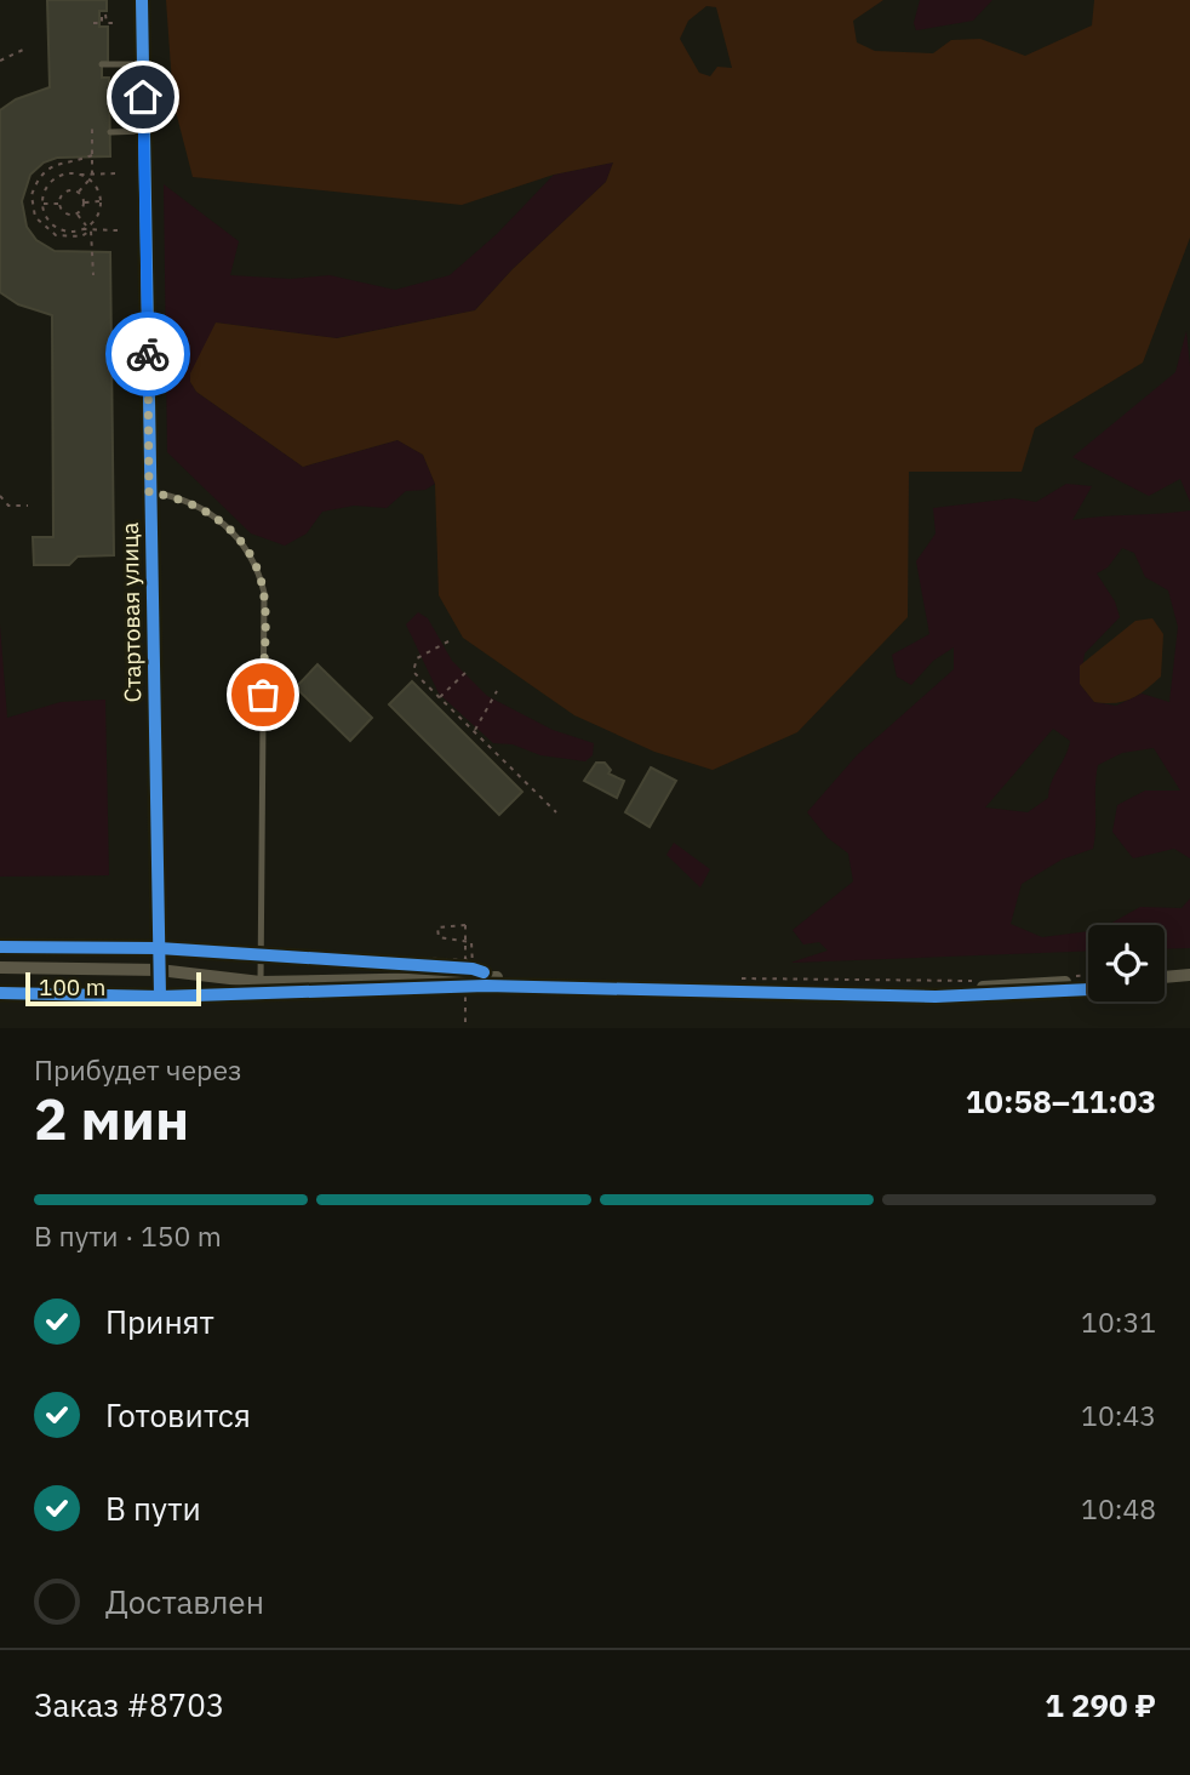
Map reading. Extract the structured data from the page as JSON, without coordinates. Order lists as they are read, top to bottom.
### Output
{
  "streets": {
    "street": ["Стартовая улица"]
  },
  "scale_bar": "100 m",
  "page": {
    "scale": "100 m",
    "heading": ["2 мин", "Прибудет через", "10:58–11:03"],
    "panel": ["Заказ #8703", "1 290 ₽"],
    "bar": "В пути · 150 m",
    "list": [
      ["Принят", "10:31"],
      ["Готовится", "10:43"],
      ["В пути", "10:48"],
      "Доставлен"
    ]
  }
}
